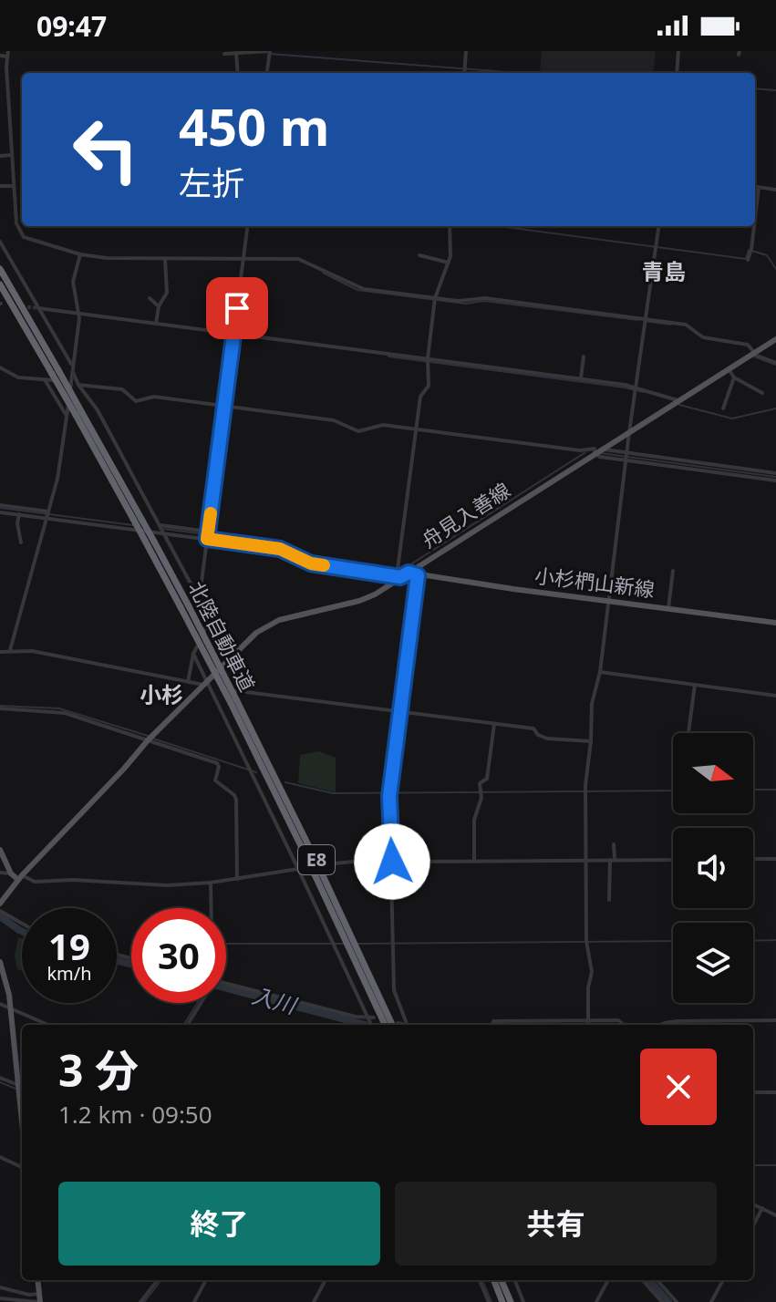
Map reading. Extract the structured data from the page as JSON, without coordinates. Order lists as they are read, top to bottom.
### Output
{
  "streets": {
    "highway": ["北陸自動車道", "E8"],
    "main road": ["舟見入善線", "小杉椚山新線"]
  },
  "crossings": [
    ["舟見入善線", "小杉椚山新線"]
  ],
  "districts": ["青島", "小杉"],
  "water": ["入川"],
  "north": "right",
  "page": {
    "status": "09:47",
    "turn": ["450 m", "左折"],
    "speed": "19 km/h",
    "limit": "30",
    "heading": ["3 分", "1.2 km · 09:50"],
    "buttons": ["終了", "共有"]
  }
}
